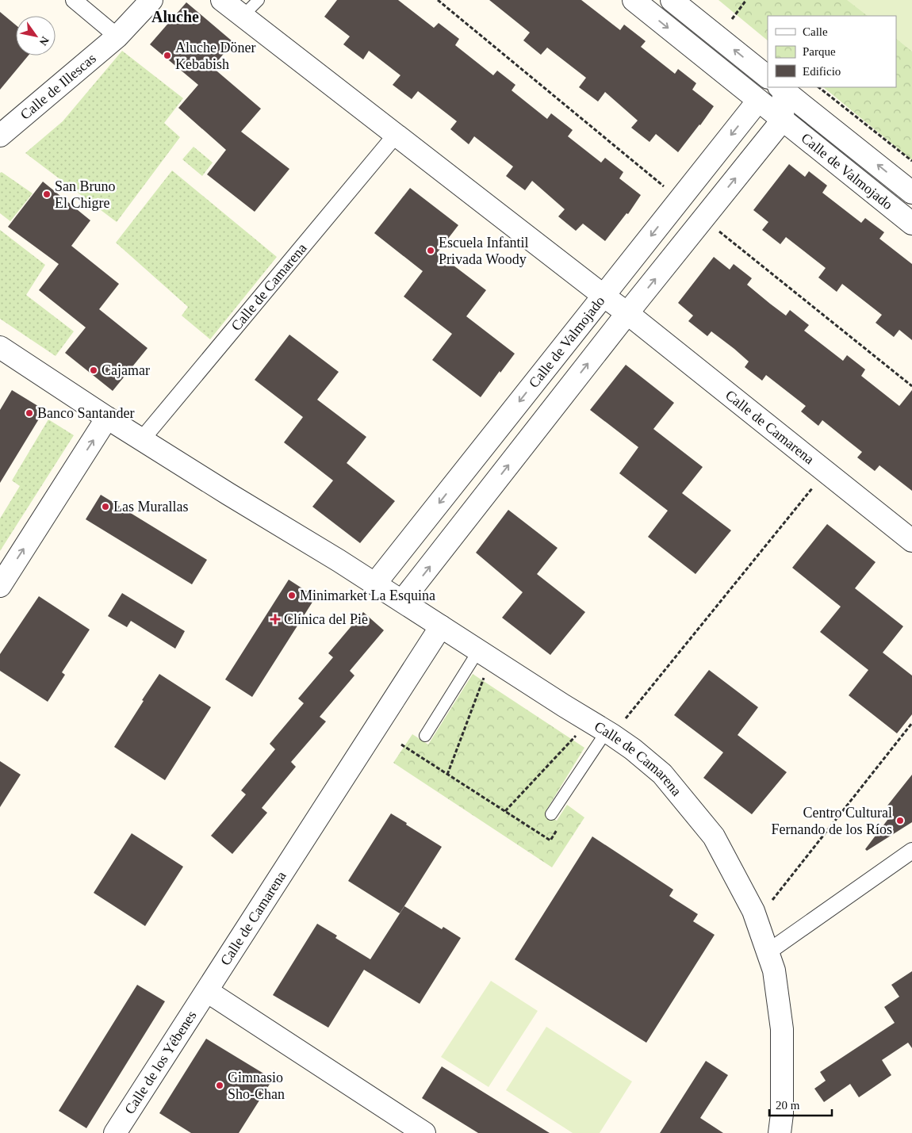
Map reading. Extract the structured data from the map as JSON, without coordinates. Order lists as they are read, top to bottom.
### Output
{
  "streets": {
    "street": [
      "Calle de Illescas",
      "Calle de Valmojado",
      "Calle de Camarena",
      "Calle de los Yébenes"
    ]
  },
  "crossings": [
    ["Calle de Valmojado", "Calle de Camarena"],
    ["Calle de Camarena", "Calle de los Yébenes"]
  ],
  "districts": ["Aluche"],
  "places": {
    "other": [
      "Aluche Döner Kebabish",
      "San Bruno El Chigre",
      "Escuela Infantil Privada Woody",
      "Cajamar",
      "Banco Santander",
      "Las Murallas",
      "Minimarket La Esquina",
      "Centro Cultural Fernando de los Ríos",
      "Gimnasio Sho-Chan"
    ],
    "health": ["Clínica del Pie"]
  },
  "legend": ["Calle", "Parque", "Edificio"],
  "scale_bar": "20 m",
  "north": "bottom right"
}
